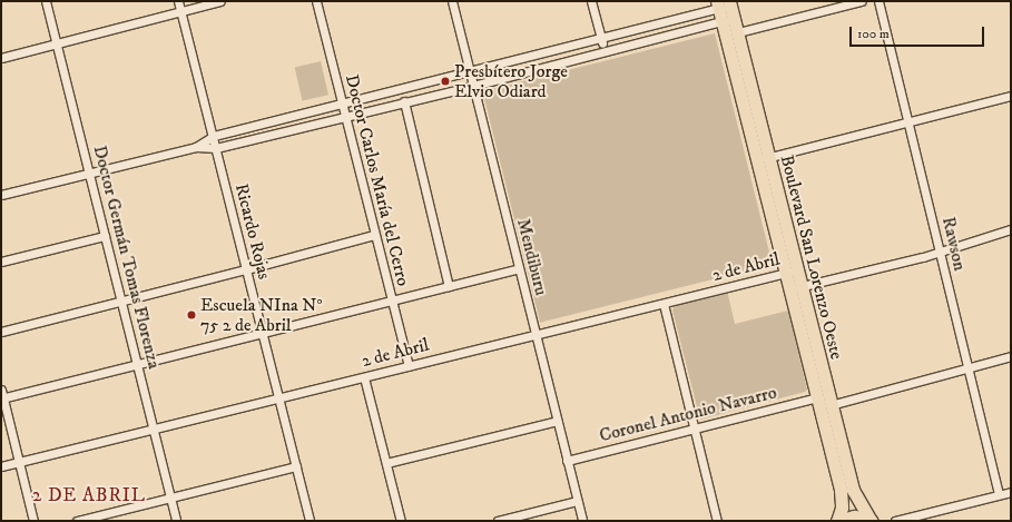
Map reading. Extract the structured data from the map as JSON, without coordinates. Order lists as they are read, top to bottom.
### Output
{
  "streets": {
    "main road": ["Boulevard San Lorenzo Oeste"],
    "street": [
      "Doctor Carlos María del Cerro",
      "Ricardo Rojas",
      "Rawson",
      "Doctor Germán Tomas Florenza",
      "Mendiburu",
      "2 de Abril",
      "Coronel Antonio Navarro"
    ]
  },
  "crossings": [
    ["Doctor Carlos María del Cerro", "2 de Abril"],
    ["Ricardo Rojas", "2 de Abril"],
    ["Rawson", "2 de Abril"],
    ["Doctor Germán Tomas Florenza", "2 de Abril"],
    ["Mendiburu", "2 de Abril"],
    ["Mendiburu", "Coronel Antonio Navarro"],
    ["Boulevard San Lorenzo Oeste", "2 de Abril"],
    ["Boulevard San Lorenzo Oeste", "Coronel Antonio Navarro"]
  ],
  "districts": ["2 DE ABRIL"],
  "places": ["Presbítero Jorge Elvio Odiard", "Escuela NIna N° 75 2 de Abril"],
  "scale_bar": "100 m"
}
